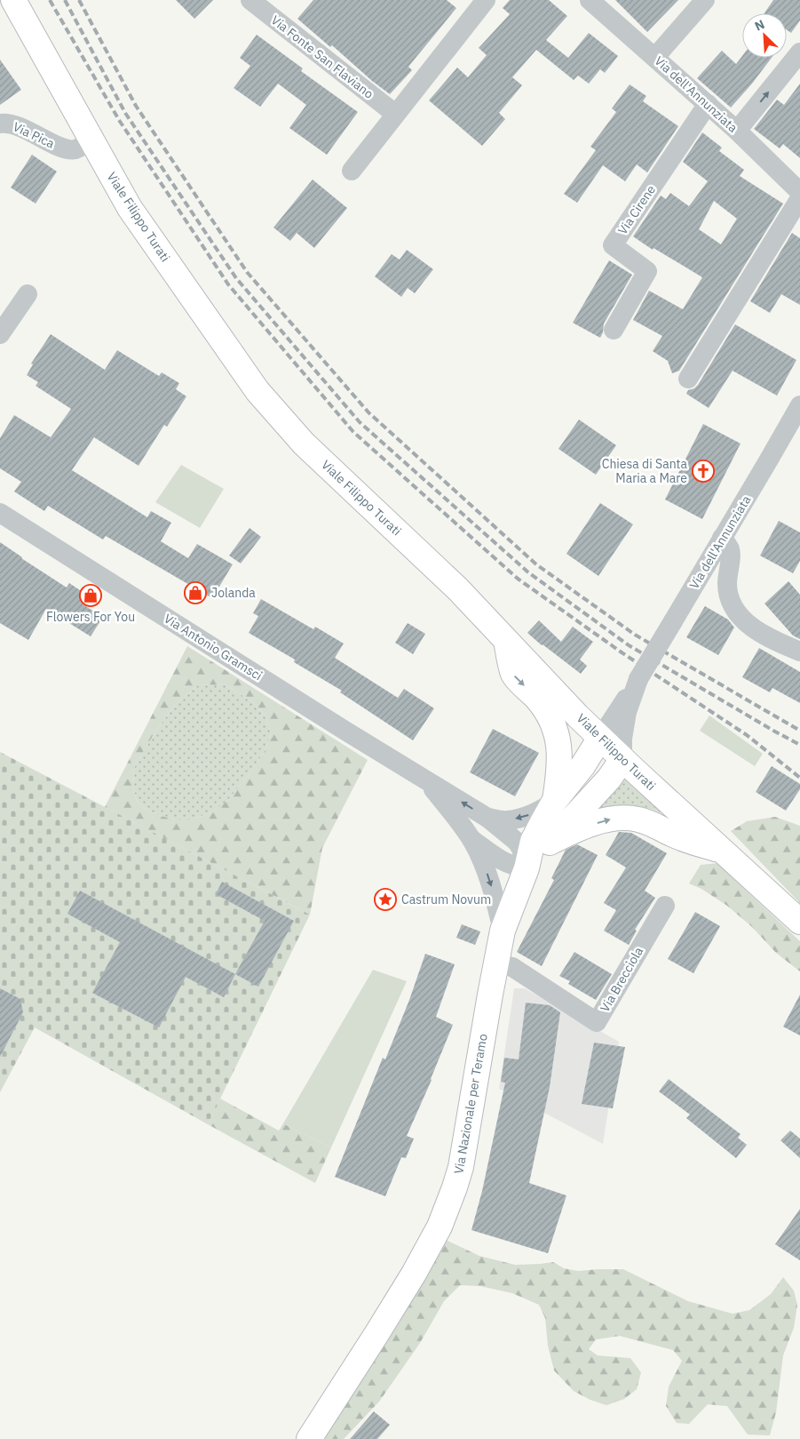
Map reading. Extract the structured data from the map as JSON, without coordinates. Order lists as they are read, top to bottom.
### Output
{
  "streets": {
    "main road": ["Viale Filippo Turati", "Via Nazionale per Teramo"],
    "street": [
      "Via Fonte San Flaviano",
      "Via dell'Annunziata",
      "Via Pica",
      "Via Cirene",
      "Via Antonio Gramsci",
      "Via Brecciola"
    ]
  },
  "crossings": [
    ["Via dell'Annunziata", "Via Cirene"],
    ["Via dell'Annunziata", "Viale Filippo Turati"],
    ["Via dell'Annunziata", "Via Nazionale per Teramo"],
    ["Via Pica", "Viale Filippo Turati"],
    ["Viale Filippo Turati", "Via Nazionale per Teramo"],
    ["Via Antonio Gramsci", "Via Nazionale per Teramo"],
    ["Via Brecciola", "Via Nazionale per Teramo"]
  ],
  "places": {
    "church": ["Chiesa di Santa Maria a Mare"],
    "shop": ["Jolanda", "Flowers For You"],
    "place": ["Castrum Novum"]
  },
  "north": "top left"
}
